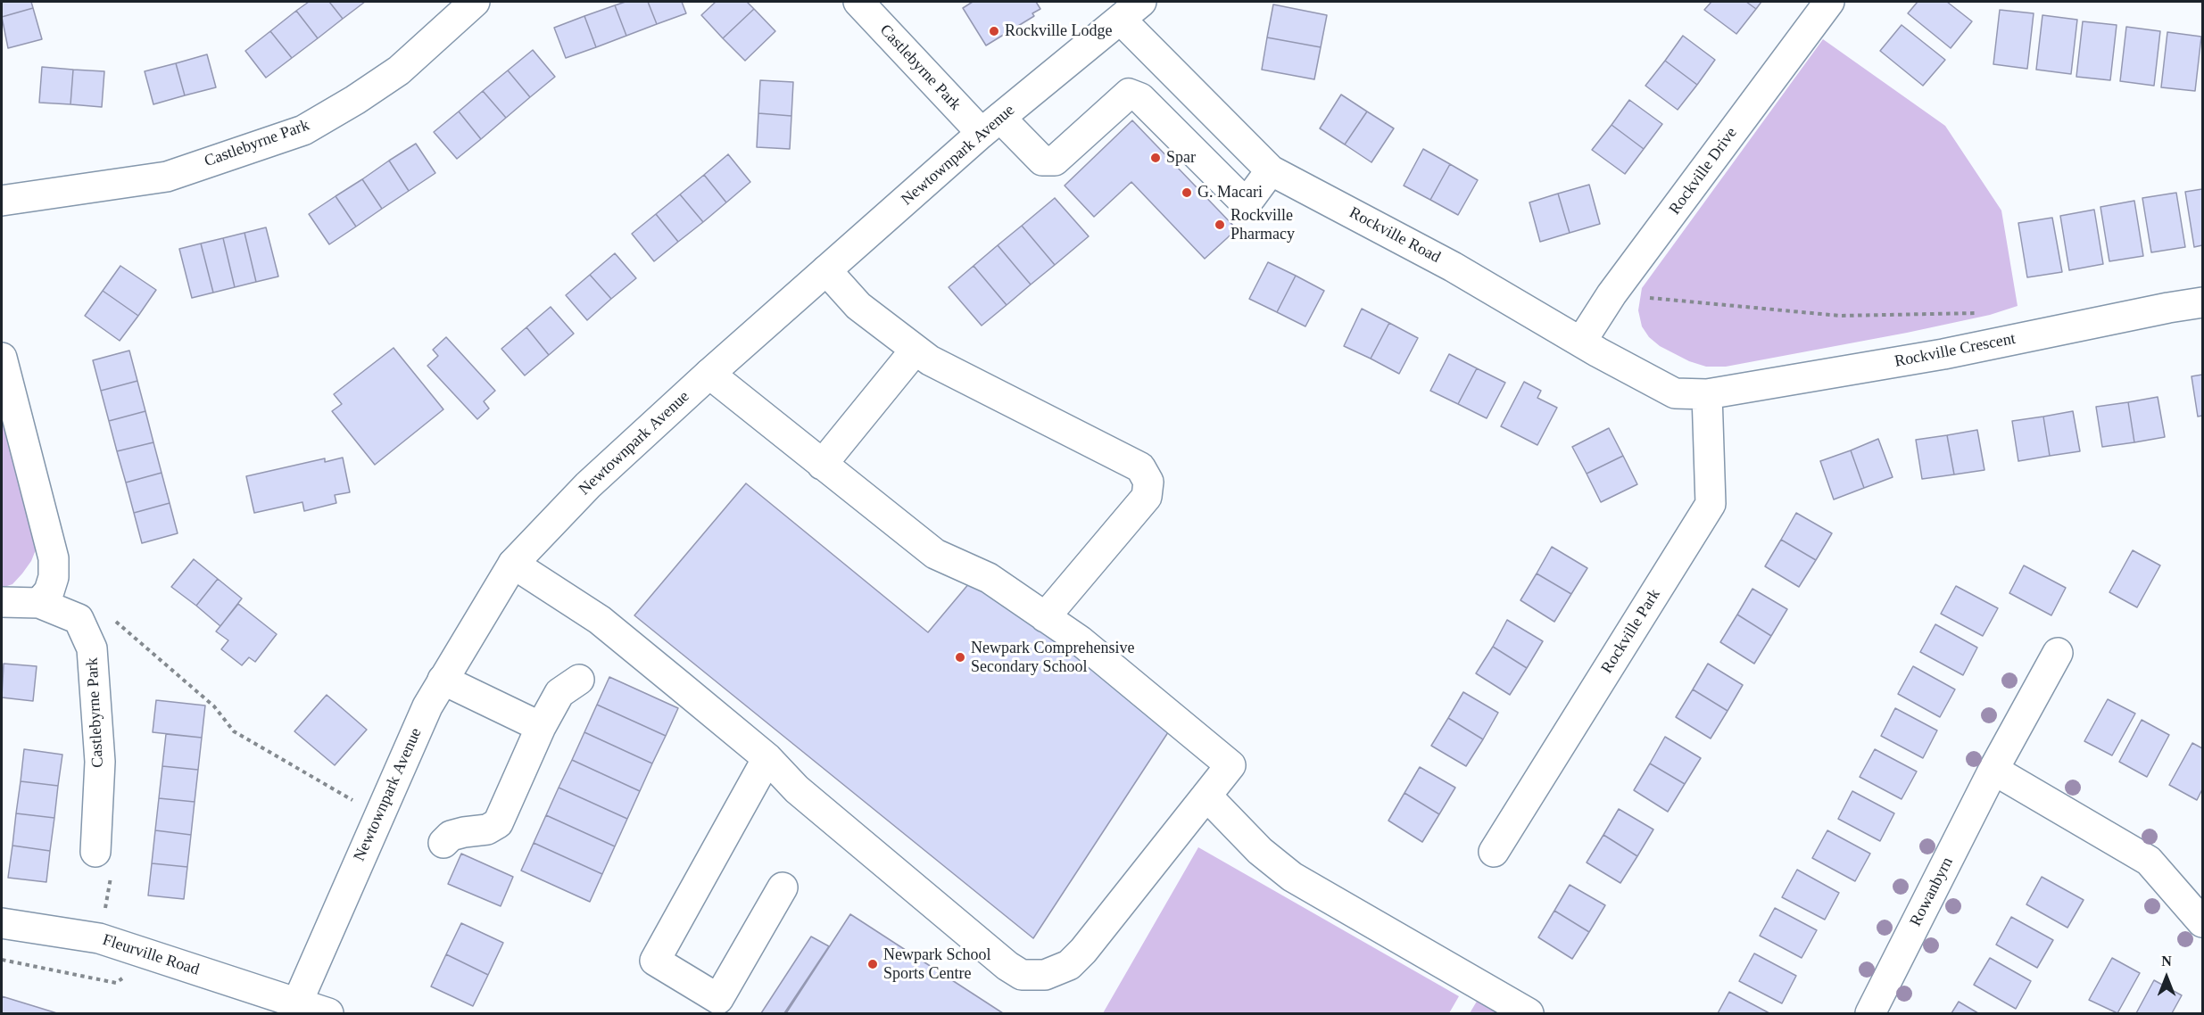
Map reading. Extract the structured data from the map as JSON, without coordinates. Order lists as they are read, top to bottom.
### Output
{
  "streets": {
    "street": [
      "Castlebyrne Park",
      "Newtownpark Avenue",
      "Rockville Drive",
      "Rockville Road",
      "Rockville Crescent",
      "Rockville Park",
      "Rowanbyrn",
      "Fleurville Road"
    ]
  },
  "crossings": [
    ["Castlebyrne Park", "Newtownpark Avenue"],
    ["Castlebyrne Park", "Rockville Road"],
    ["Newtownpark Avenue", "Rockville Road"],
    ["Newtownpark Avenue", "Fleurville Road"],
    ["Rockville Drive", "Rockville Road"],
    ["Rockville Road", "Rockville Crescent"],
    ["Rockville Road", "Rockville Park"],
    ["Rockville Crescent", "Rockville Park"]
  ],
  "places": [
    "Rockville Lodge",
    "Spar",
    "G. Macari",
    "Rockville Pharmacy",
    "Newpark Comprehensive Secondary School",
    "Newpark School Sports Centre"
  ],
  "north": "top"
}
